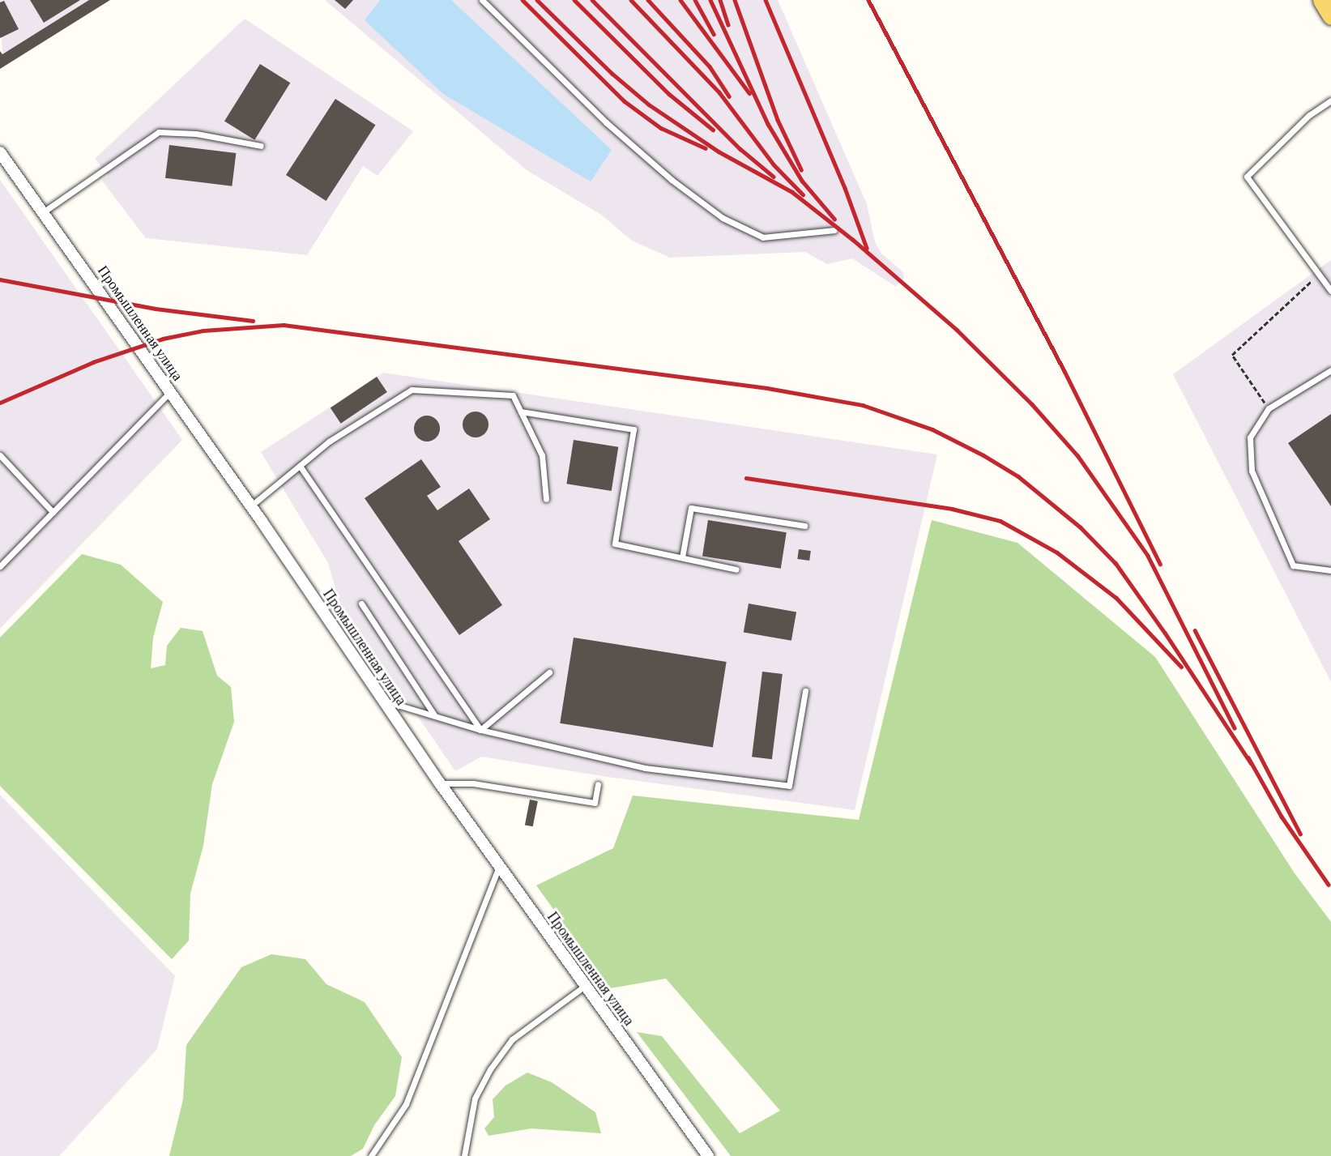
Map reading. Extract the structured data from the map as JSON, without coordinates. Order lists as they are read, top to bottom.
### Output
{
  "streets": {
    "street": ["Промышленная улица"]
  }
}
